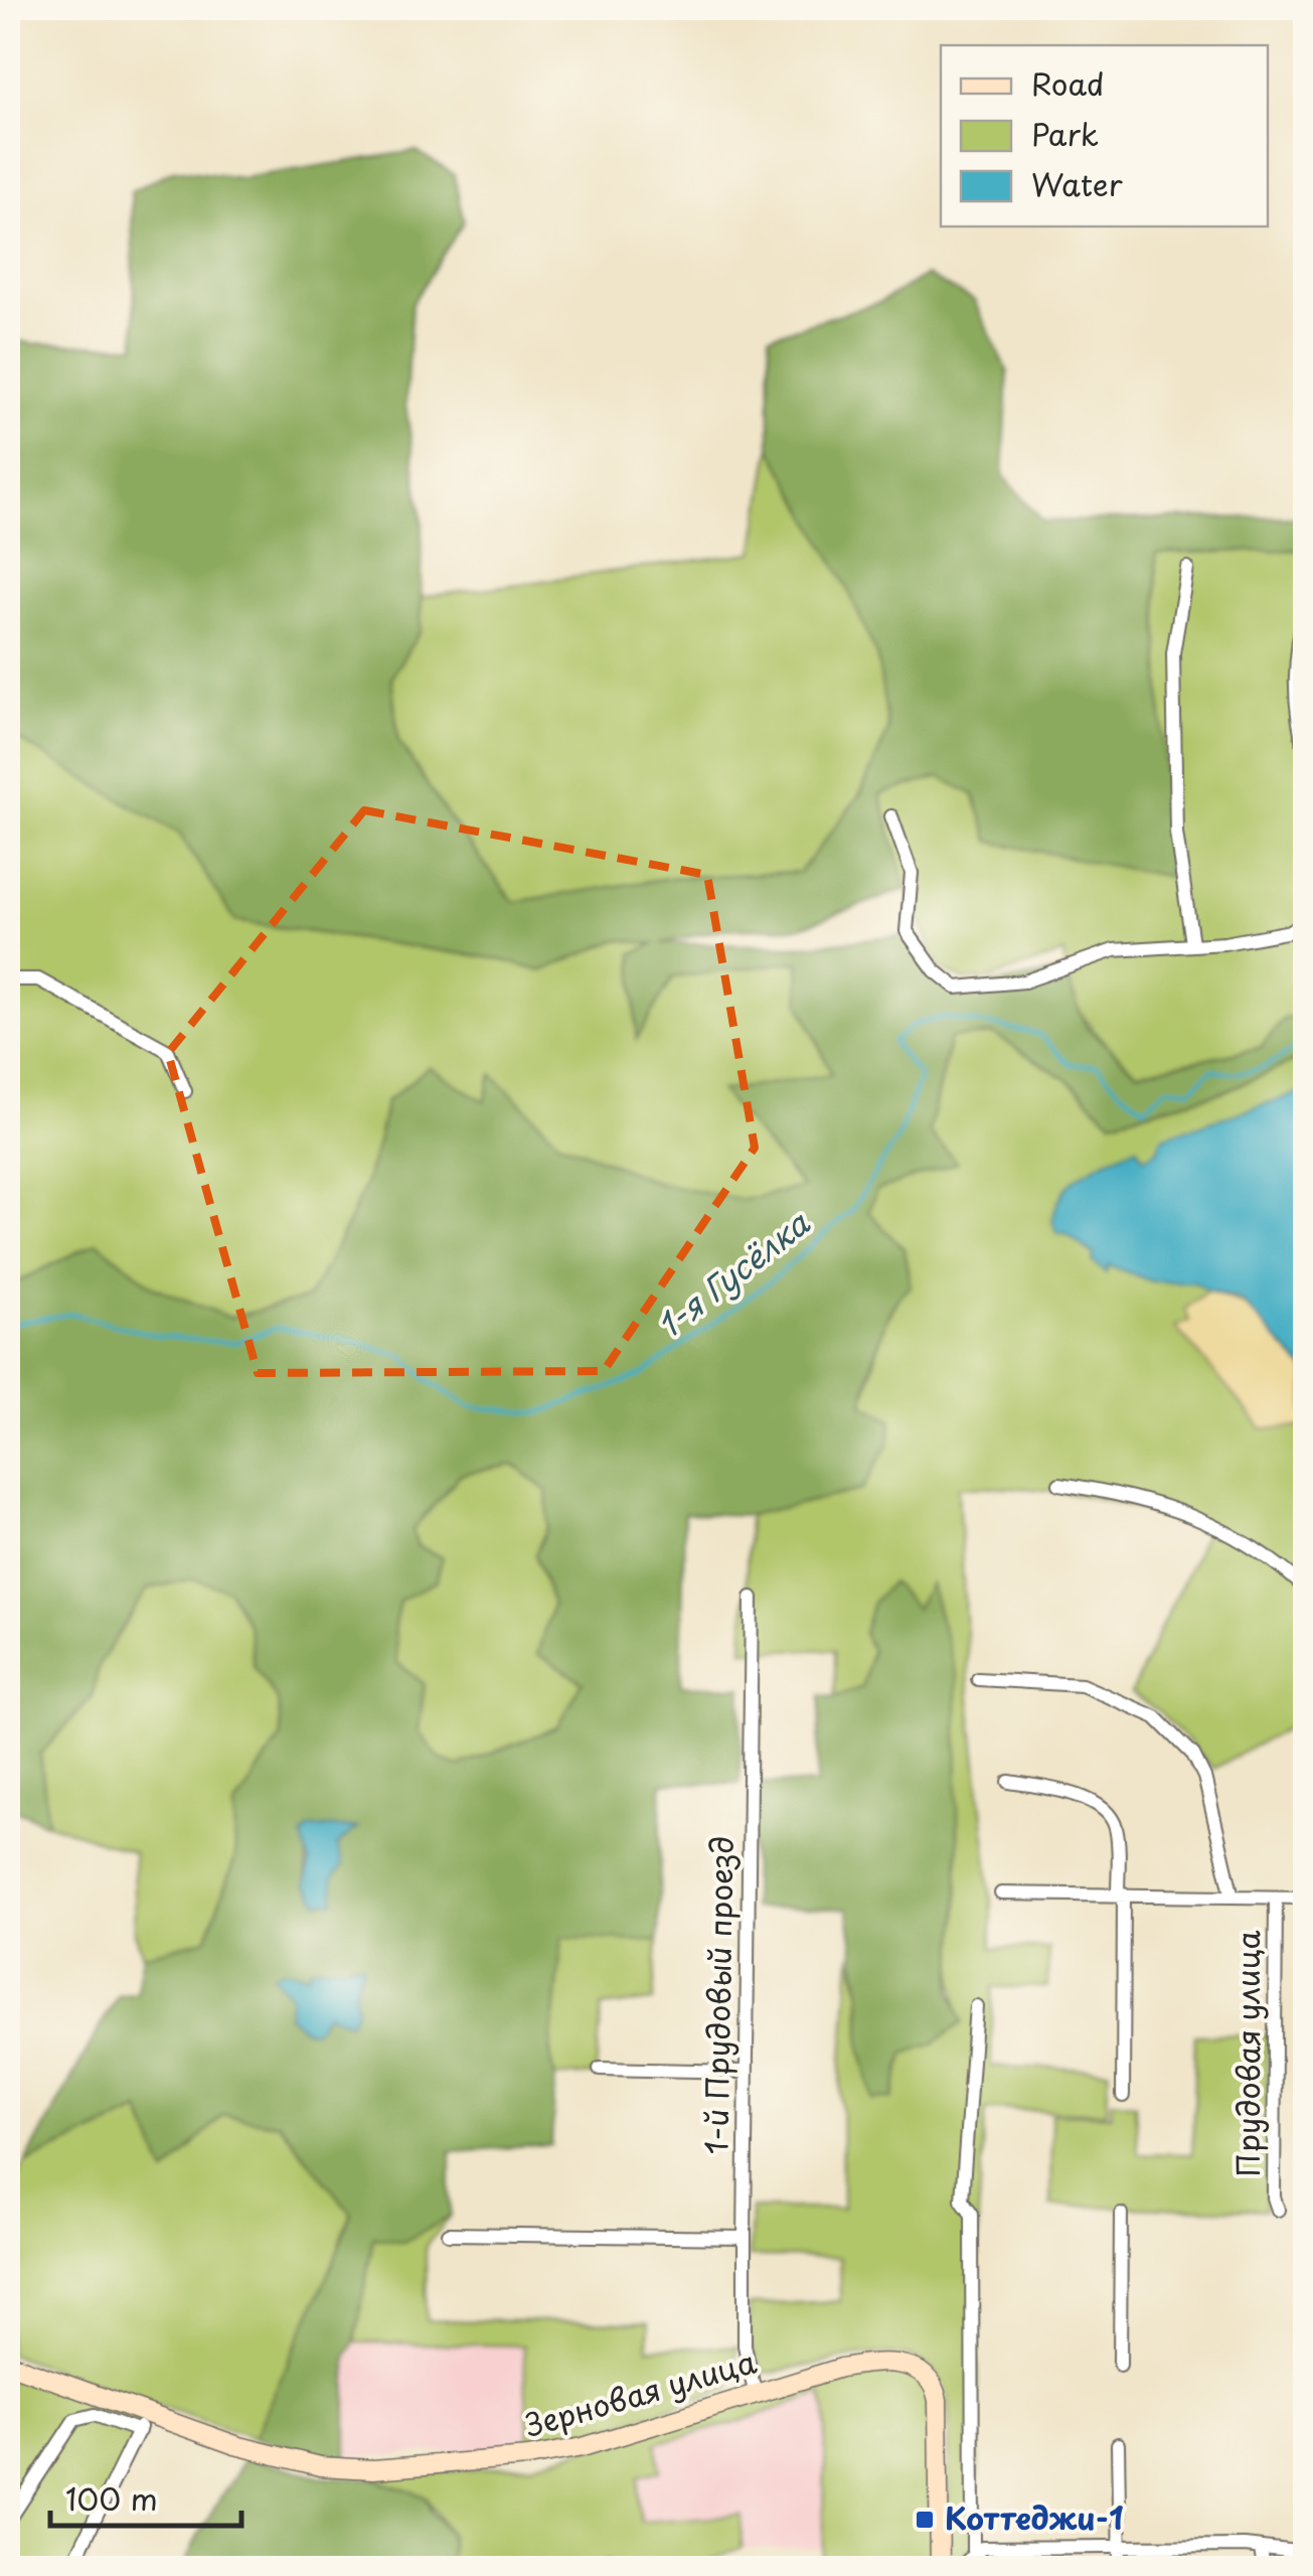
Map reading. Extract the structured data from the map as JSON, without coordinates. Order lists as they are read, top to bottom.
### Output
{
  "streets": {
    "street": ["1-й Прудовый проезд", "Прудовая улица", "Зерновая улица"]
  },
  "crossings": [
    ["1-й Прудовый проезд", "Зерновая улица"]
  ],
  "water": ["1-я Гусёлка"],
  "places": {
    "transit": ["Коттеджи-1"]
  },
  "legend": ["Road", "Park", "Water"],
  "scale_bar": "100 m"
}
